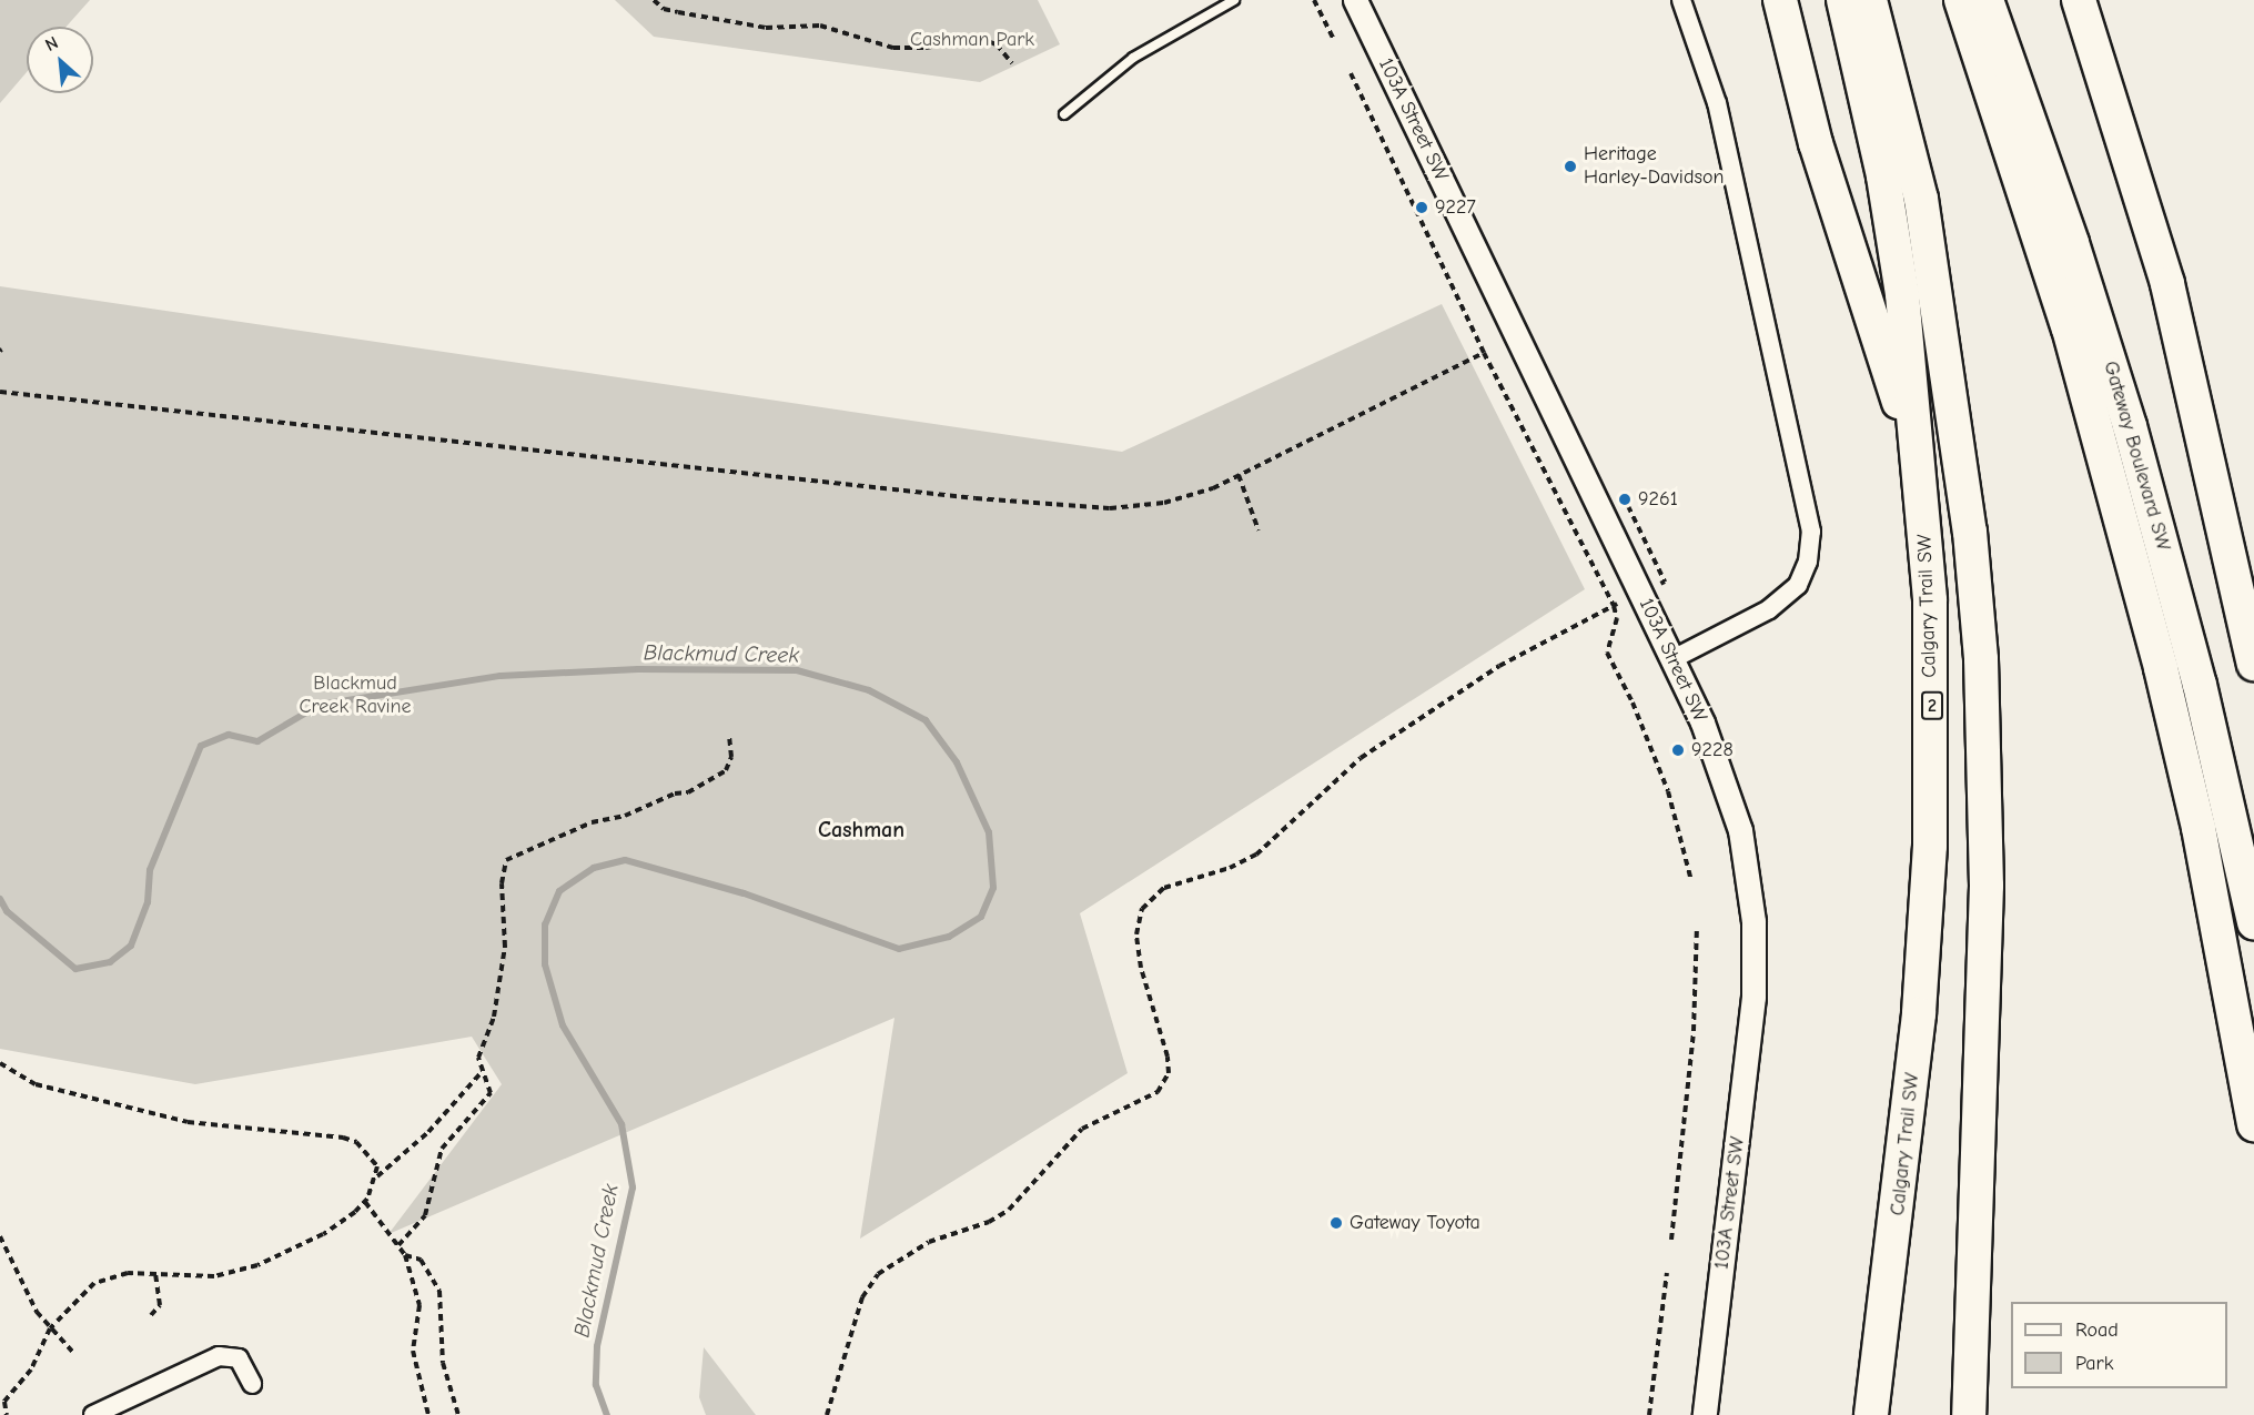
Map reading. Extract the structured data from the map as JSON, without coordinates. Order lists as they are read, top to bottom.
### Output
{
  "streets": {
    "highway": ["Gateway Boulevard SW", "Calgary Trail SW", "2"],
    "street": ["103A Street SW"]
  },
  "districts": ["Cashman"],
  "water": ["Blackmud Creek"],
  "parks": ["Cashman Park", "Blackmud Creek Ravine"],
  "places": [
    "Heritage Harley-Davidson",
    "9227",
    "9261",
    "9228",
    "Gateway Toyota"
  ],
  "legend": ["Road", "Park"],
  "north": "top left"
}
